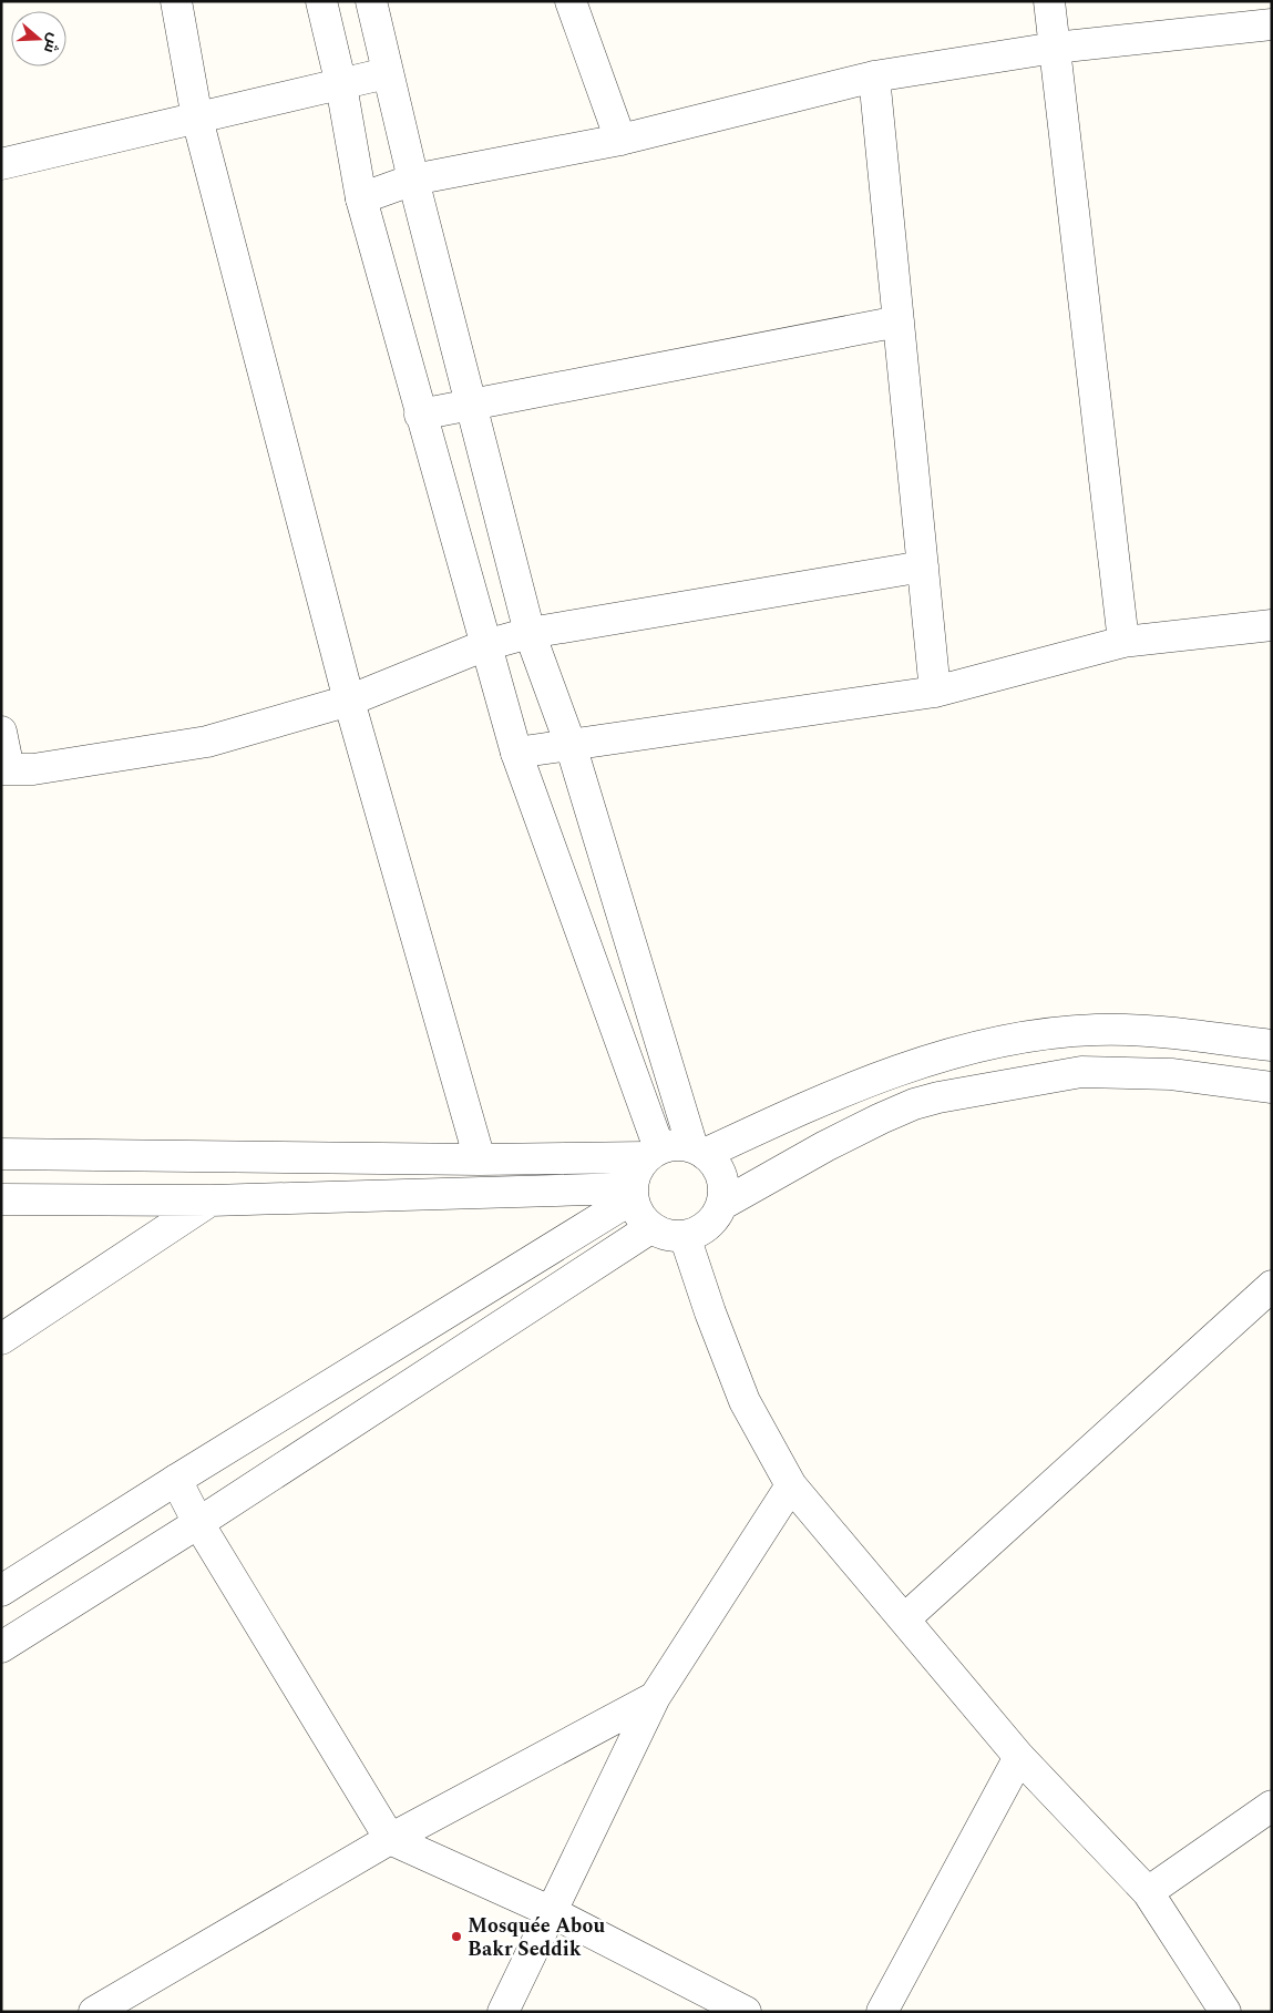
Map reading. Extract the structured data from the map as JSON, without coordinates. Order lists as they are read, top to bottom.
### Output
{
  "places": ["Mosquée Abou Bakr Seddik"],
  "north": "right"
}
